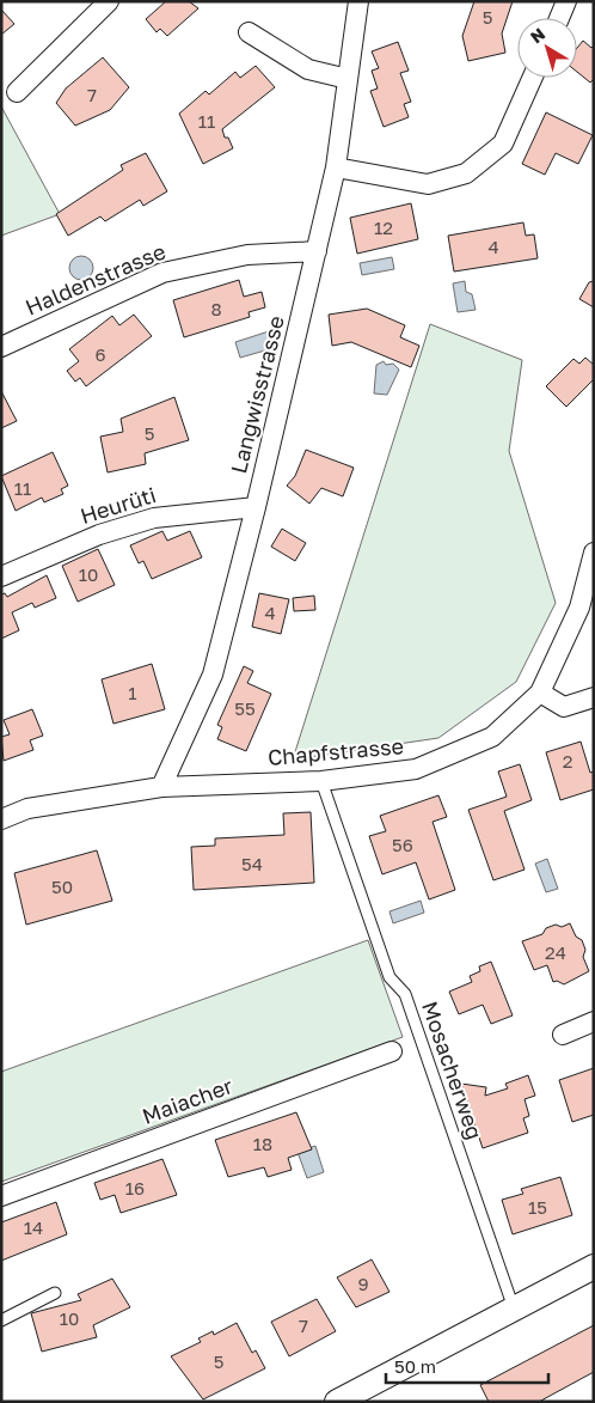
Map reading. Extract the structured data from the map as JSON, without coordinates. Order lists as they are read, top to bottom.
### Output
{
  "streets": {
    "street": [
      "Haldenstrasse",
      "Langwisstrasse",
      "Heurüti",
      "Chapfstrasse",
      "Maiacher"
    ],
    "lane": ["Mosacherweg"]
  },
  "crossings": [
    ["Haldenstrasse", "Langwisstrasse"],
    ["Langwisstrasse", "Heurüti"],
    ["Langwisstrasse", "Chapfstrasse"],
    ["Chapfstrasse", "Mosacherweg"]
  ],
  "house_numbers": [
    "5",
    "7",
    "11",
    "12",
    "4",
    "8",
    "6",
    "5",
    "11",
    "10",
    "4",
    "1",
    "55",
    "2",
    "56",
    "54",
    "50",
    "24",
    "18",
    "16",
    "15",
    "14",
    "9",
    "10",
    "7",
    "5"
  ],
  "scale_bar": "50 m",
  "north": "top left"
}
